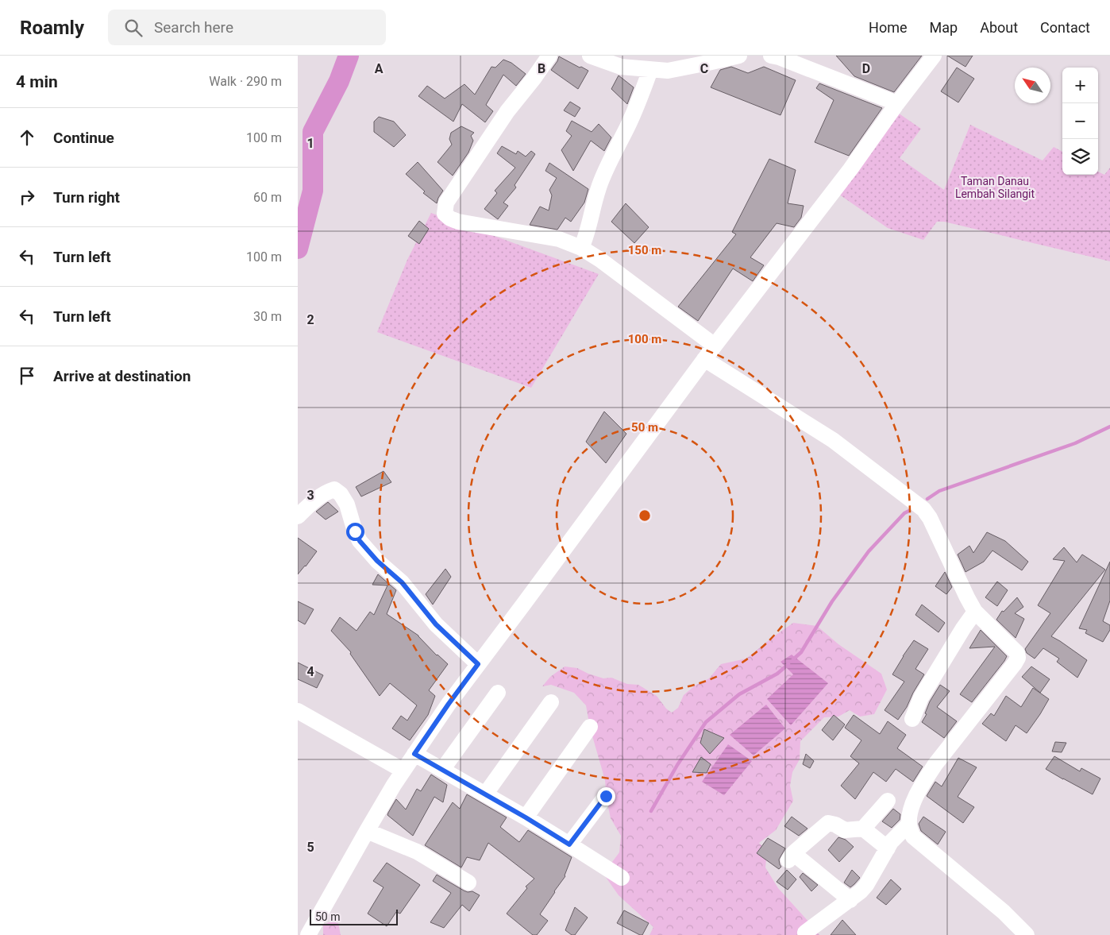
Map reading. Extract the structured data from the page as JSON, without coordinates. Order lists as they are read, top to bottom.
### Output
{
  "parks": ["Taman Danau Lembah Silangit"],
  "scale_bar": "50 m",
  "north": "top left",
  "page": {
    "header": "Roamly",
    "search": "Search here",
    "nav": [
      "Home",
      "Map",
      "About",
      "Contact"
    ],
    "heading": ["4 min", "Walk · 290 m"],
    "map_buttons": ["+", "−"],
    "list": [
      ["Continue", "100 m"],
      ["Turn right", "60 m"],
      ["Turn left", "100 m"],
      ["Turn left", "30 m"],
      "Arrive at destination"
    ],
    "scale": "50 m"
  },
  "grid": {
    "columns": [
      "A",
      "B",
      "C",
      "D"
    ],
    "rows": [
      "1",
      "2",
      "3",
      "4",
      "5"
    ]
  },
  "rings": ["150 m", "100 m", "50 m"]
}
